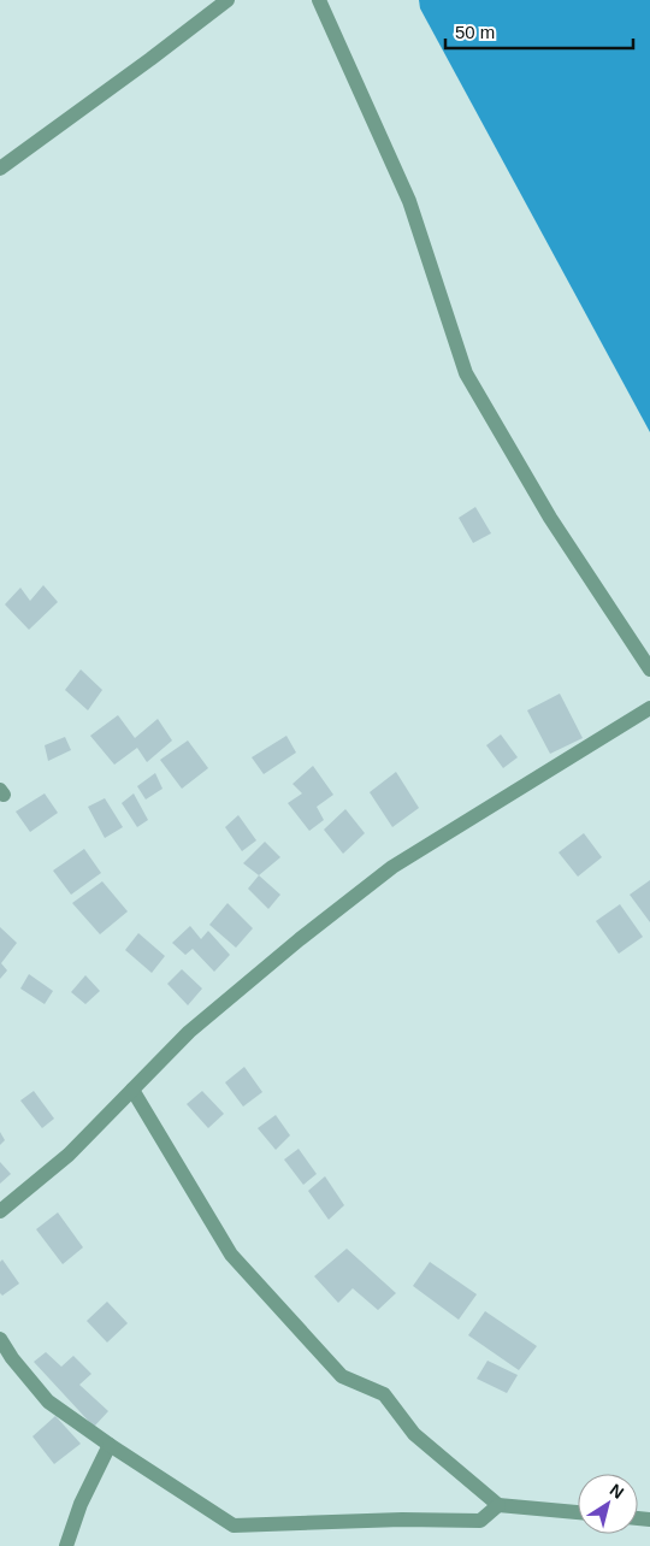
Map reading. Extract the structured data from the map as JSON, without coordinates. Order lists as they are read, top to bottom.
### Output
{
  "scale_bar": "50 m",
  "north": "top right"
}
